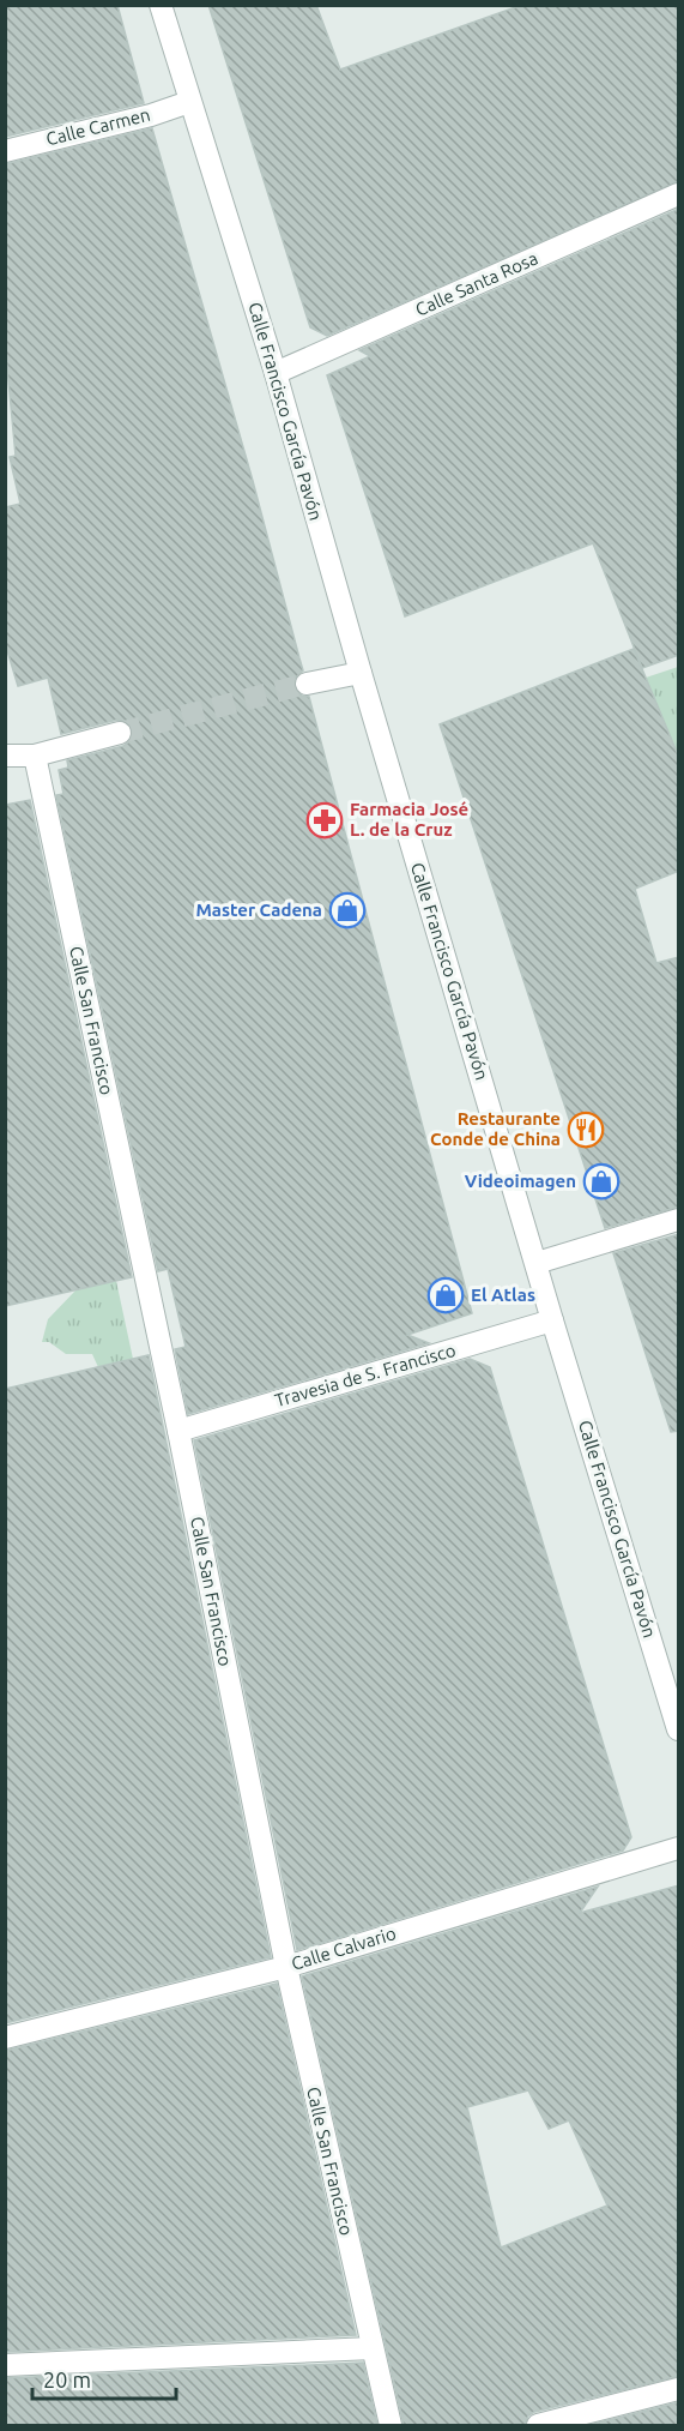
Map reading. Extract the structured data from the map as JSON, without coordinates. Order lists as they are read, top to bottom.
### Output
{
  "streets": {
    "street": [
      "Calle Carmen",
      "Calle Santa Rosa",
      "Calle Francisco García Pavón",
      "Calle San Francisco",
      "Travesia de S. Francisco",
      "Calle Calvario"
    ]
  },
  "crossings": [
    ["Calle Carmen", "Calle Francisco García Pavón"],
    ["Calle Santa Rosa", "Calle Francisco García Pavón"],
    ["Calle Francisco García Pavón", "Travesia de S. Francisco"],
    ["Calle San Francisco", "Travesia de S. Francisco"],
    ["Calle San Francisco", "Calle Calvario"]
  ],
  "places": {
    "pharmacy": ["Farmacia José L. de la Cruz"],
    "shop": ["Master Cadena", "Videoimagen", "El Atlas"],
    "restaurant": ["Restaurante Conde de China"]
  },
  "scale_bar": "20 m"
}
